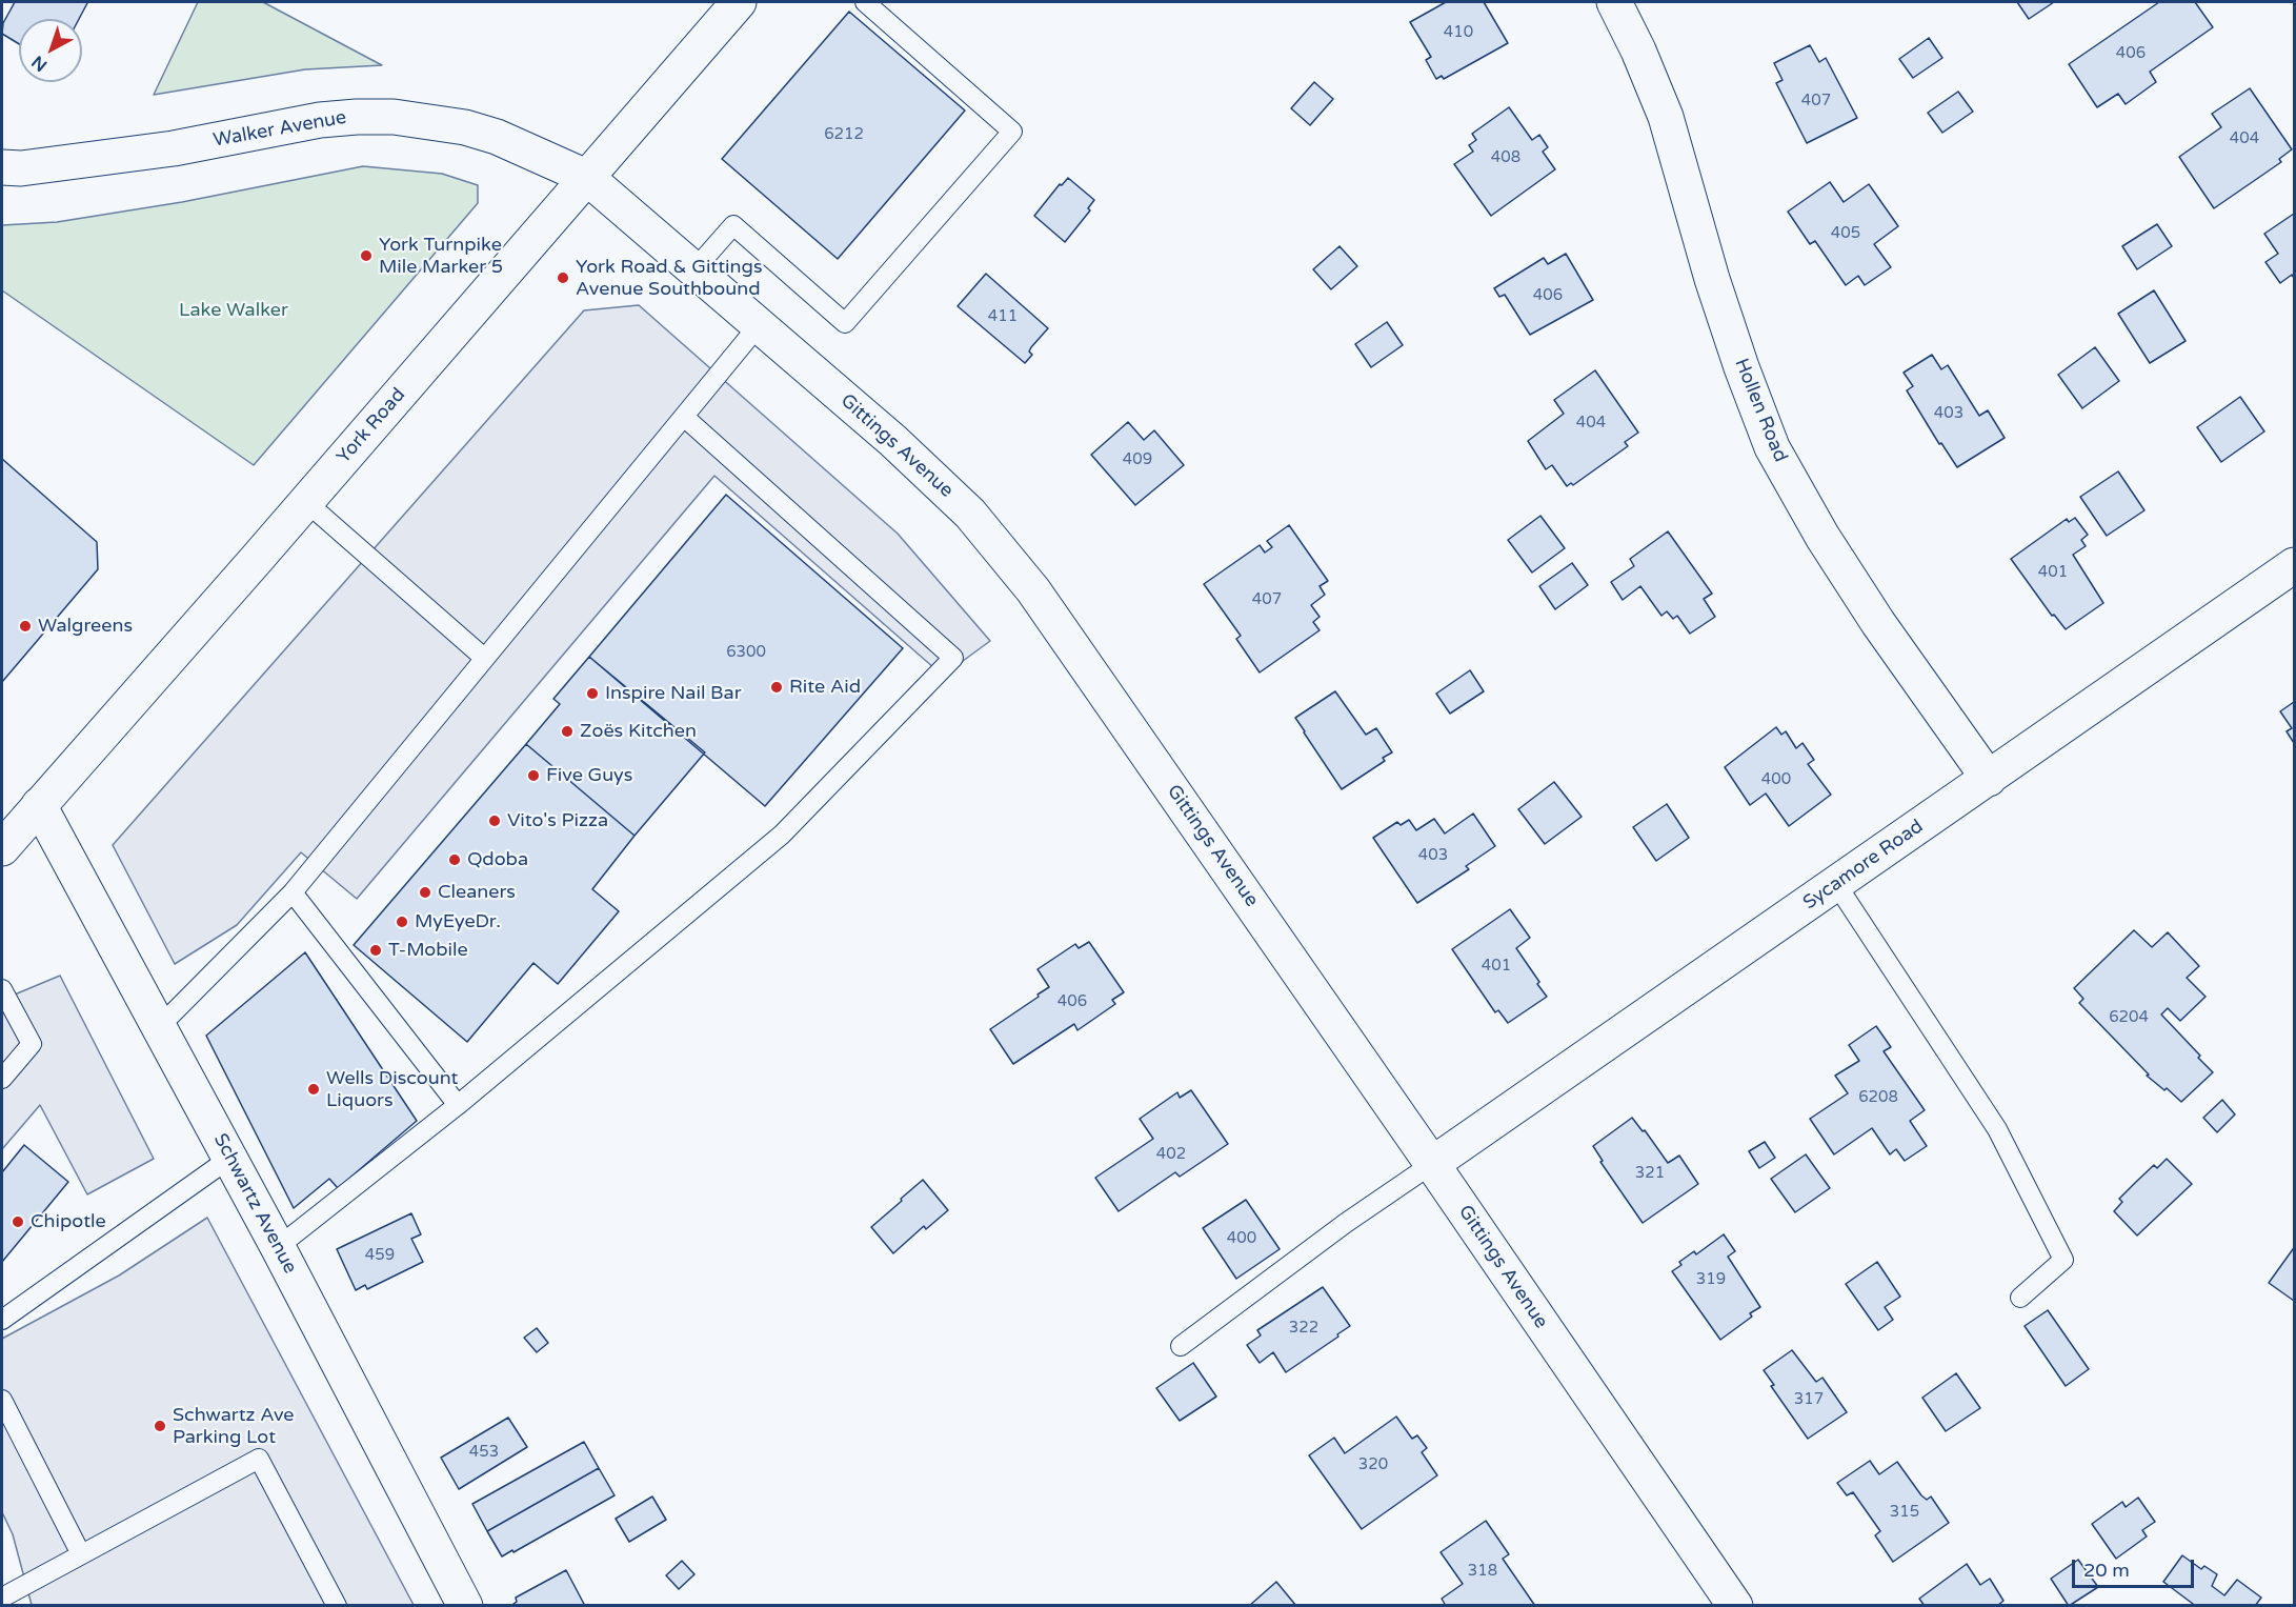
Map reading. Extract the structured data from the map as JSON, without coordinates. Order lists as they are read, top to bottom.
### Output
{
  "streets": {
    "street": [
      "Walker Avenue",
      "Hollen Road",
      "York Road",
      "Gittings Avenue",
      "Sycamore Road",
      "Schwartz Avenue"
    ]
  },
  "crossings": [
    ["Walker Avenue", "York Road"],
    ["Walker Avenue", "Gittings Avenue"],
    ["Hollen Road", "Sycamore Road"],
    ["York Road", "Gittings Avenue"],
    ["York Road", "Schwartz Avenue"],
    ["Gittings Avenue", "Sycamore Road"]
  ],
  "parks": ["Lake Walker"],
  "places": [
    "York Turnpike Mile Marker 5",
    "York Road & Gittings Avenue Southbound",
    "Walgreens",
    "Rite Aid",
    "Inspire Nail Bar",
    "Zoës Kitchen",
    "Five Guys",
    "Vito's Pizza",
    "Qdoba",
    "Cleaners",
    "MyEyeDr.",
    "T-Mobile",
    "Wells Discount Liquors",
    "Chipotle",
    "Schwartz Ave Parking Lot"
  ],
  "house_numbers": [
    "410",
    "406",
    "407",
    "6212",
    "404",
    "408",
    "405",
    "406",
    "411",
    "403",
    "404",
    "409",
    "401",
    "407",
    "6300",
    "400",
    "403",
    "401",
    "406",
    "6204",
    "6208",
    "402",
    "321",
    "400",
    "459",
    "319",
    "322",
    "317",
    "453",
    "320",
    "315",
    "318"
  ],
  "scale_bar": "20 m",
  "north": "bottom left"
}
